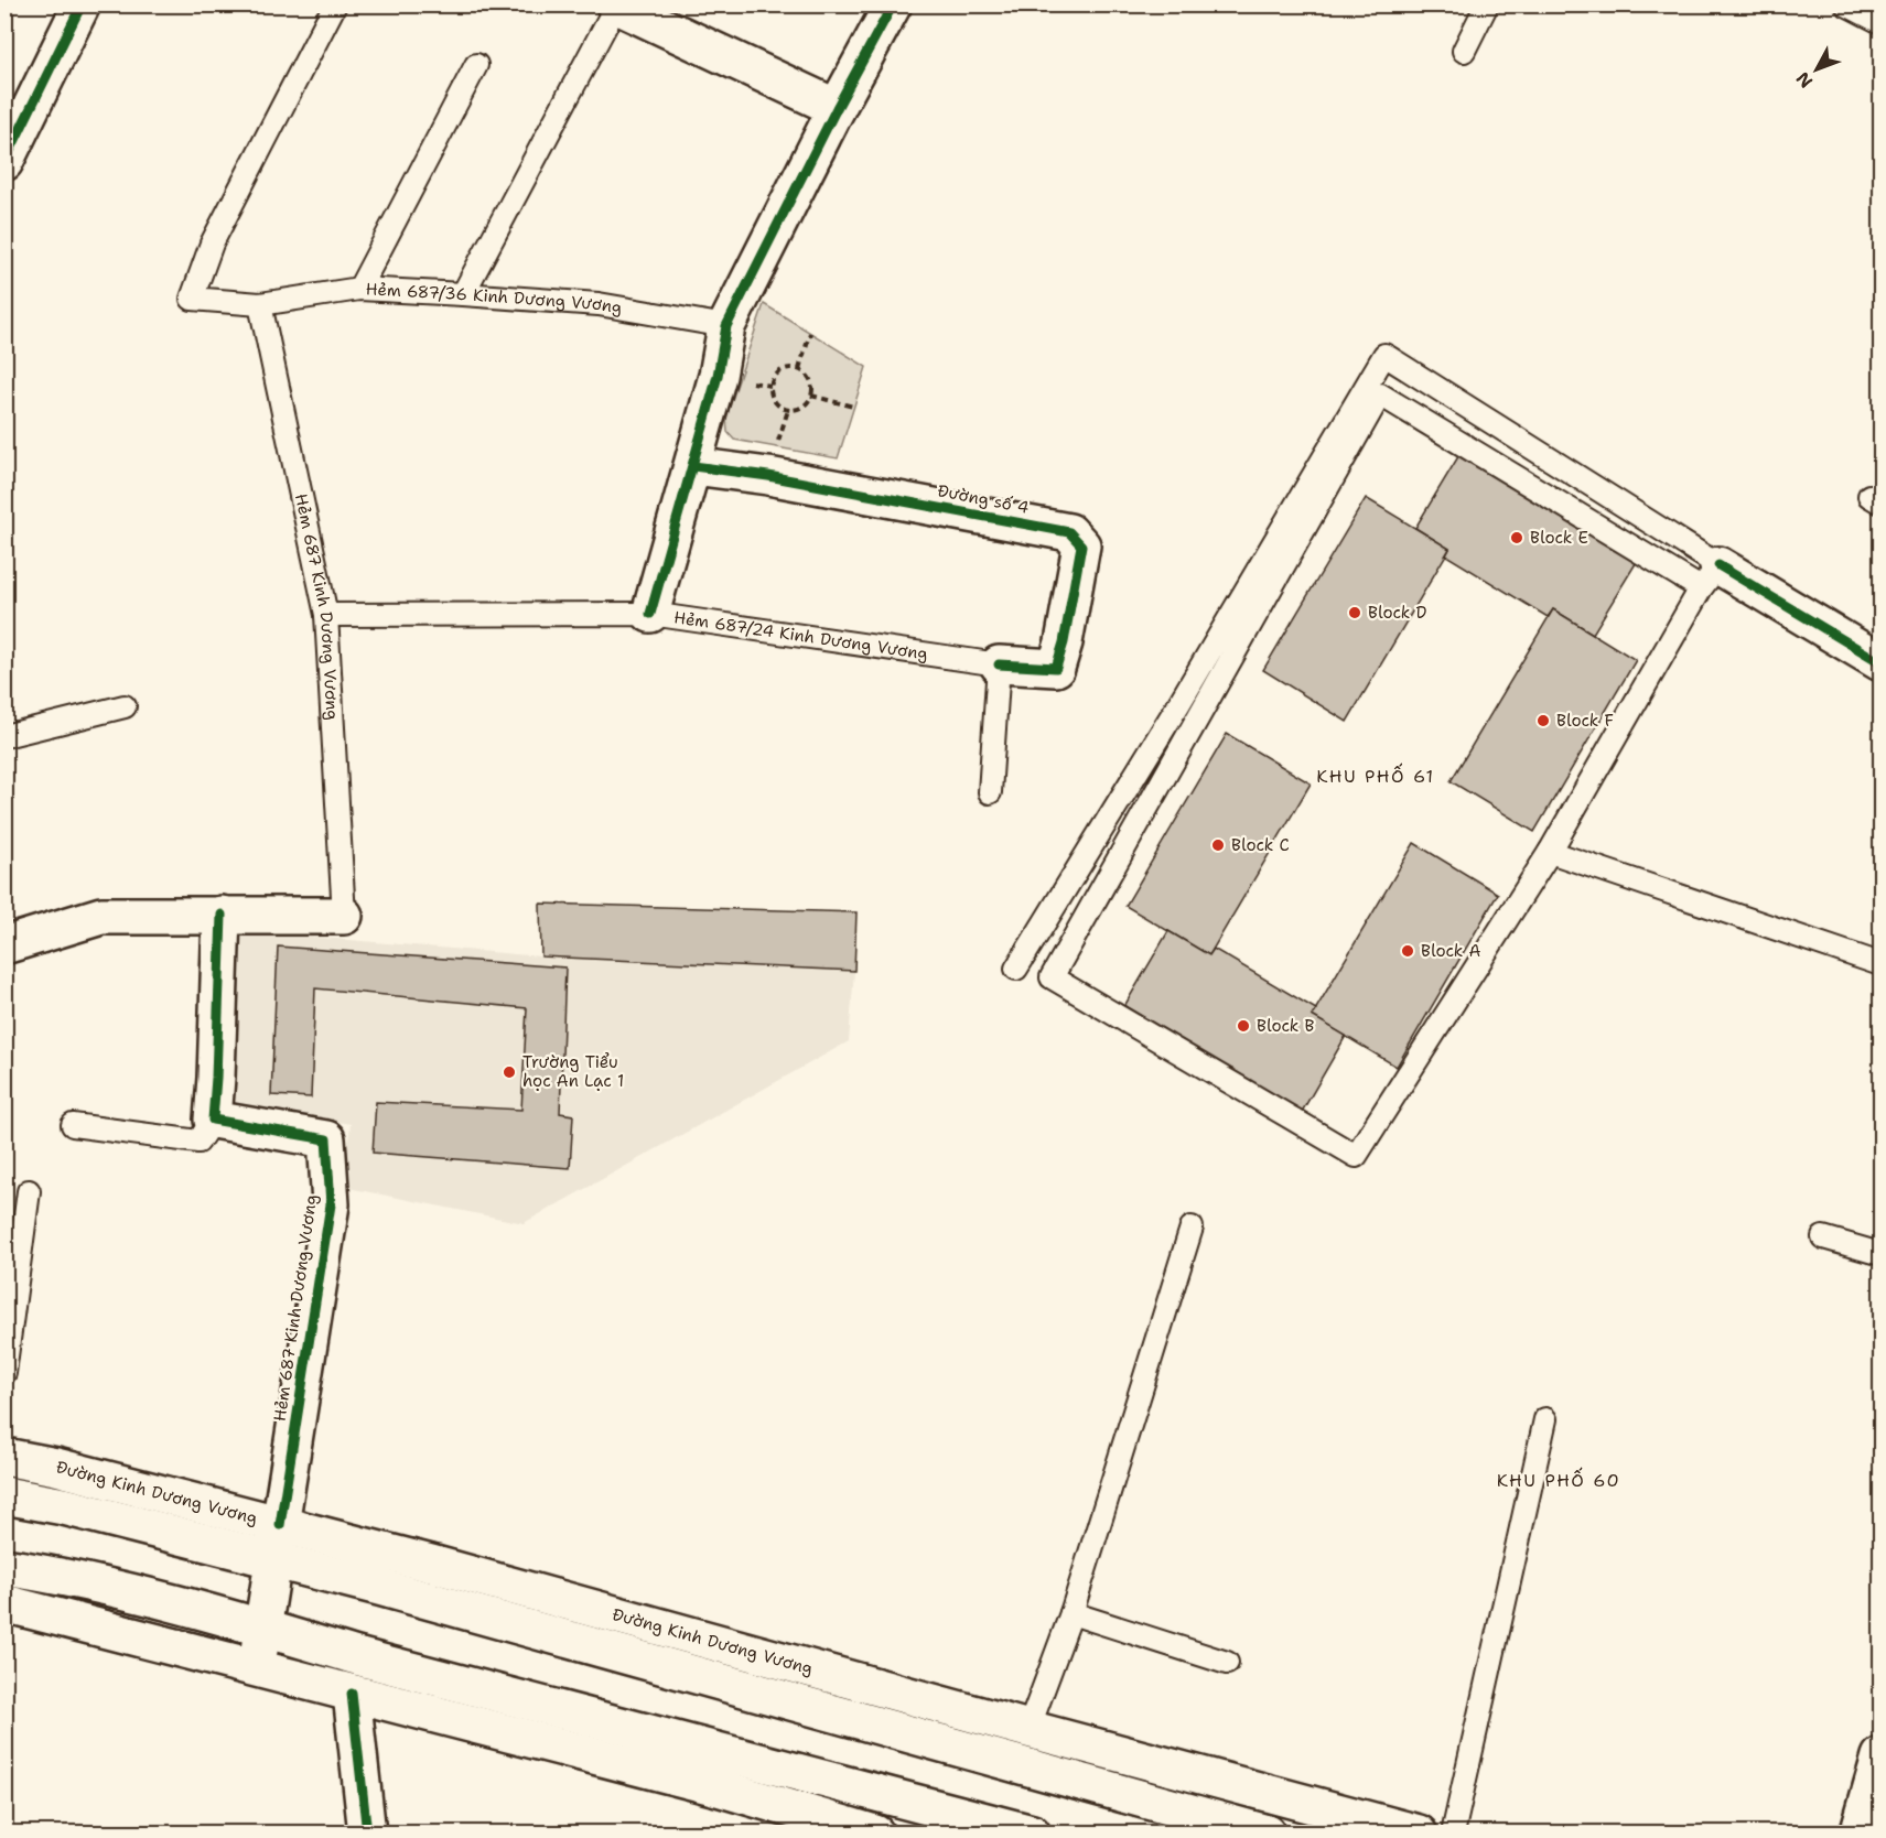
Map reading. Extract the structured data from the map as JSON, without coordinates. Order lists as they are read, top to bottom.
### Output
{
  "streets": {
    "main road": ["Đường số 4", "Hẻm 687 Kinh Dương Vương", "Đường Kinh Dương Vương"],
    "lane": ["Hẻm 687/36 Kinh Dương Vương", "Hẻm 687/24 Kinh Dương Vương"]
  },
  "crossings": [
    ["Hẻm 687/36 Kinh Dương Vương", "Hẻm 687 Kinh Dương Vương"],
    ["Đường số 4", "Hẻm 687/24 Kinh Dương Vương"],
    ["Hẻm 687 Kinh Dương Vương", "Hẻm 687/24 Kinh Dương Vương"],
    ["Hẻm 687 Kinh Dương Vương", "Đường Kinh Dương Vương"]
  ],
  "districts": ["KHU PHỐ 61", "KHU PHỐ 60"],
  "places": [
    "Block E",
    "Block D",
    "Block F",
    "Block C",
    "Block A",
    "Block B",
    "Trường Tiểu học An Lạc 1"
  ],
  "north": "bottom left"
}
